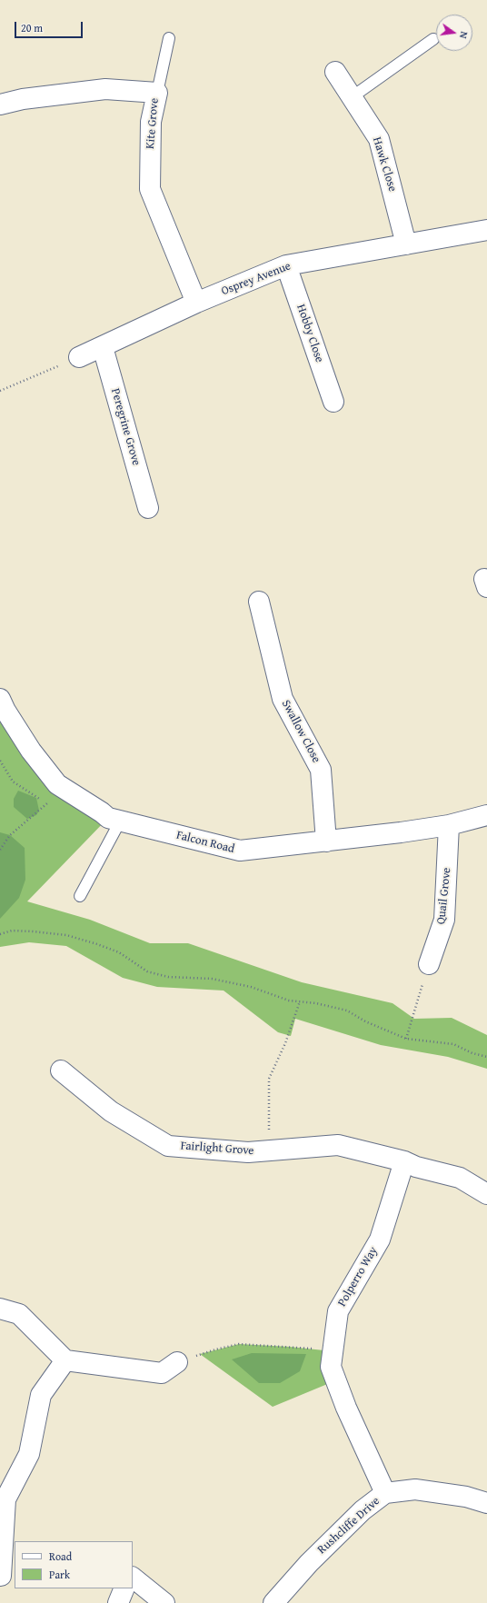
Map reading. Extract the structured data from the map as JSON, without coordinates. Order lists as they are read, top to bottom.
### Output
{
  "streets": {
    "street": [
      "Kite Grove",
      "Hawk Close",
      "Osprey Avenue",
      "Hobby Close",
      "Peregrine Grove",
      "Swallow Close",
      "Falcon Road",
      "Quail Grove",
      "Fairlight Grove",
      "Polperro Way",
      "Rushcliffe Drive"
    ]
  },
  "crossings": [
    ["Kite Grove", "Osprey Avenue"],
    ["Hawk Close", "Osprey Avenue"],
    ["Osprey Avenue", "Hobby Close"],
    ["Osprey Avenue", "Peregrine Grove"],
    ["Swallow Close", "Falcon Road"],
    ["Falcon Road", "Quail Grove"],
    ["Fairlight Grove", "Polperro Way"],
    ["Polperro Way", "Rushcliffe Drive"]
  ],
  "legend": ["Road", "Park"],
  "scale_bar": "20 m",
  "north": "right"
}
